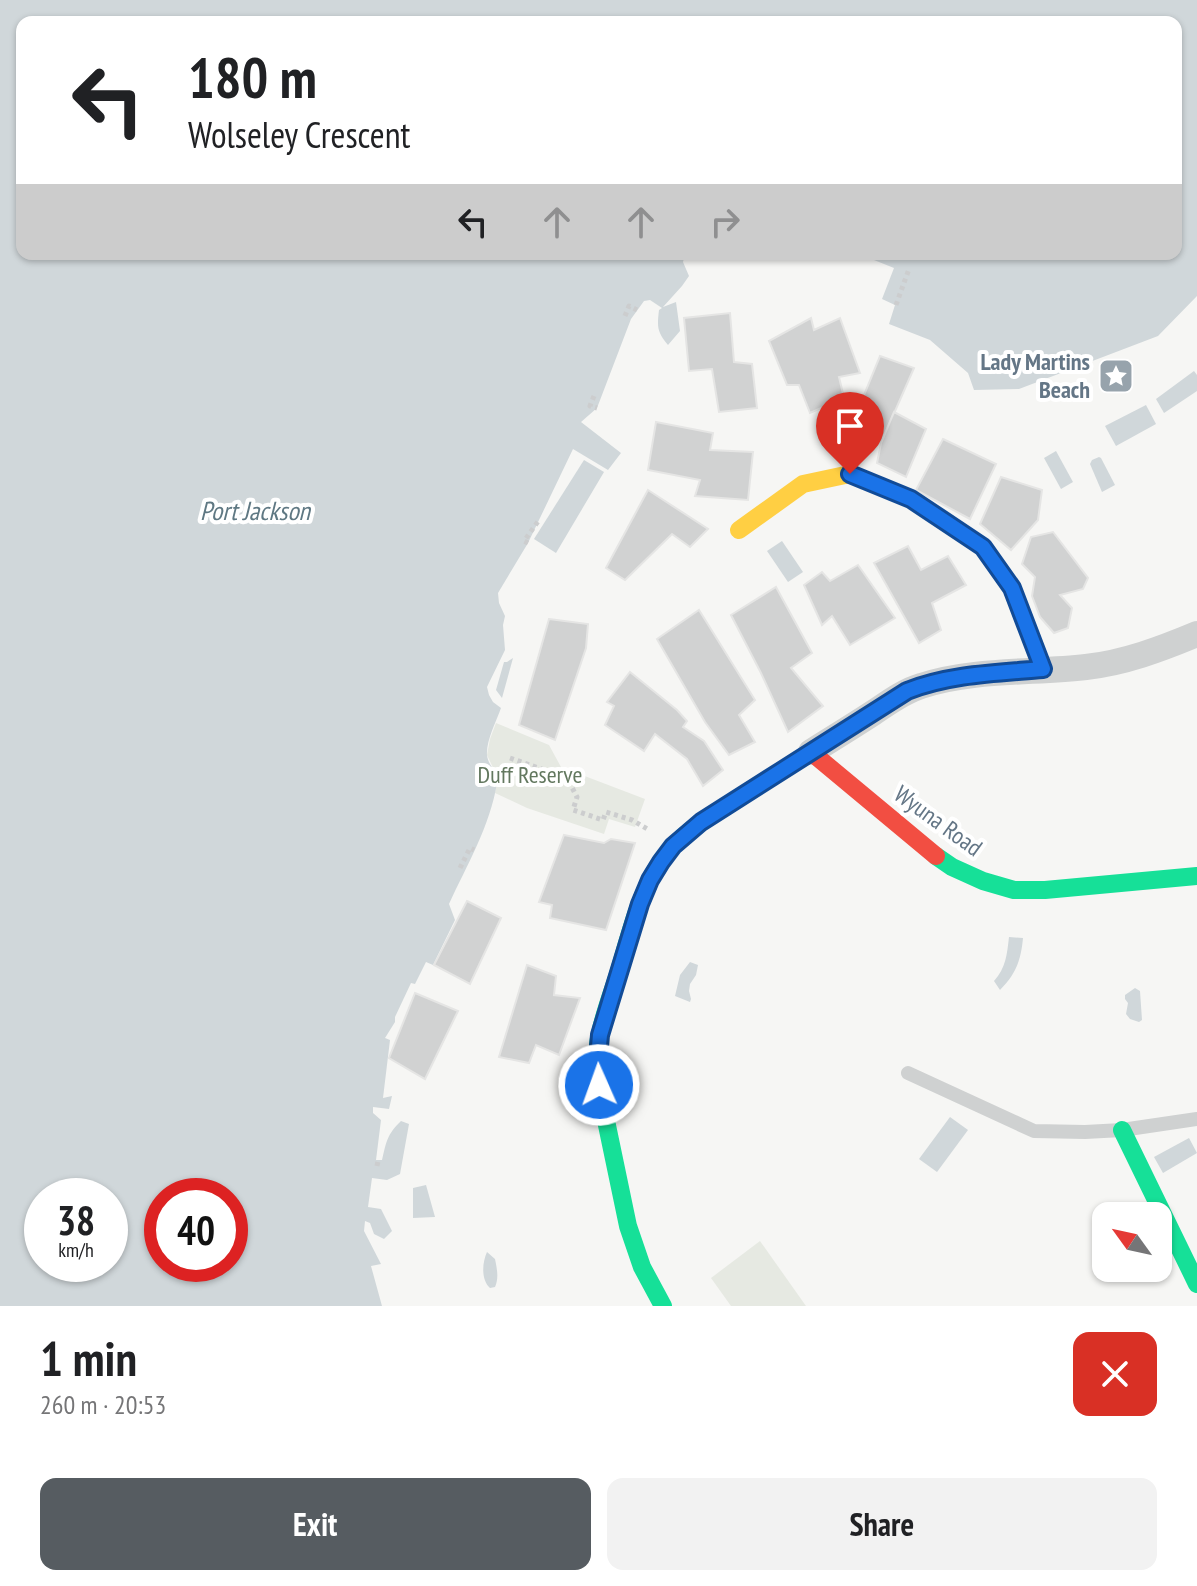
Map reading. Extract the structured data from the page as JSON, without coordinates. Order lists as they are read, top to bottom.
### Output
{
  "streets": {
    "street": ["Wyuna Road"]
  },
  "water": ["Port Jackson"],
  "parks": ["Duff Reserve"],
  "places": {
    "place": ["Lady Martins Beach"]
  },
  "north": "top left",
  "page": {
    "turn": ["180 m", "Wolseley Crescent"],
    "speed": "38 km/h",
    "limit": "40",
    "heading": ["1 min", "260 m · 20:53"],
    "buttons": ["Exit", "Share"]
  }
}
